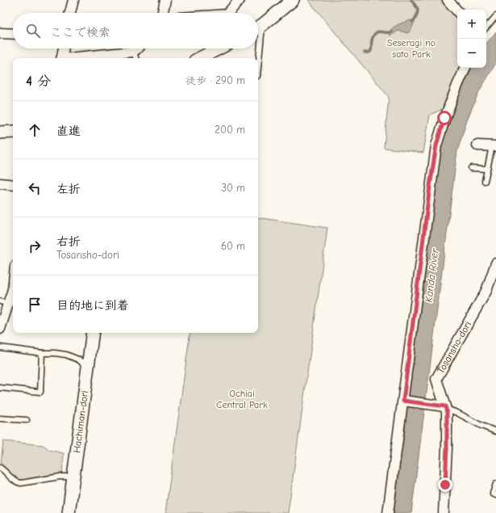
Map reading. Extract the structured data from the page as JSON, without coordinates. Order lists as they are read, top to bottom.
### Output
{
  "streets": {
    "street": ["Tosansho-dori", "Hachiman-dori"]
  },
  "water": ["Kanda River"],
  "parks": ["Seseragi no sato Park", "Ochiai Central Park"],
  "page": {
    "map_buttons": ["+", "−"],
    "search": "ここで検索",
    "heading": ["4 分", "徒歩 · 290 m"],
    "list": [
      ["直進", "200 m"],
      ["左折", "30 m"],
      ["右折", "Tosansho-dori", "60 m"],
      "目的地に到着"
    ]
  }
}
